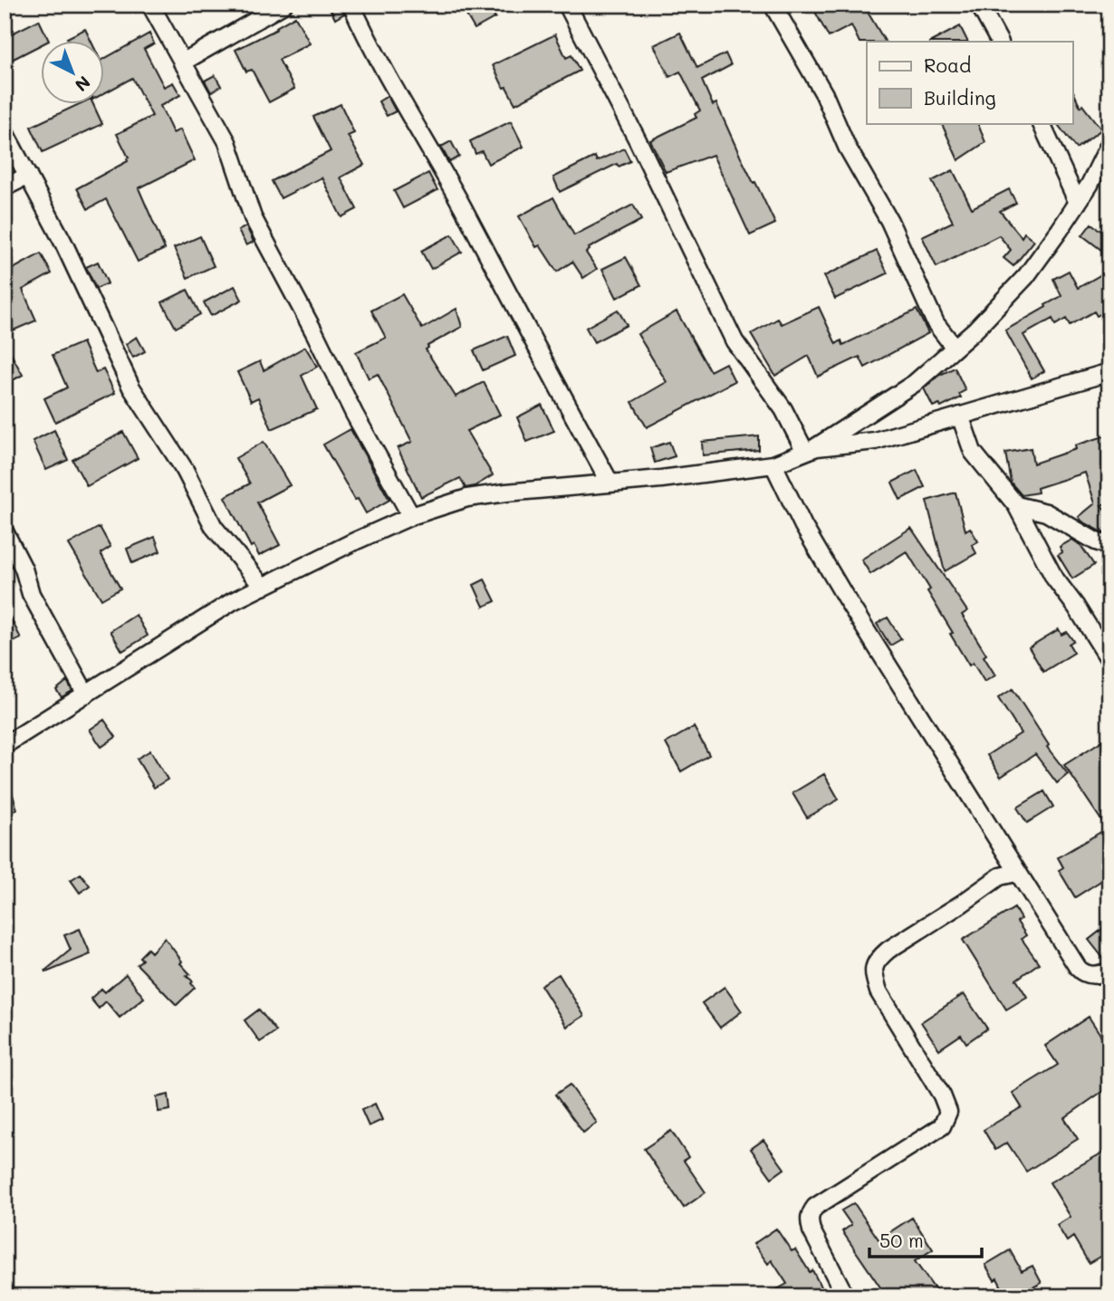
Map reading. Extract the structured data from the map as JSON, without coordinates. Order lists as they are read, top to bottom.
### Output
{
  "legend": ["Road", "Building"],
  "scale_bar": "50 m",
  "north": "bottom right"
}
